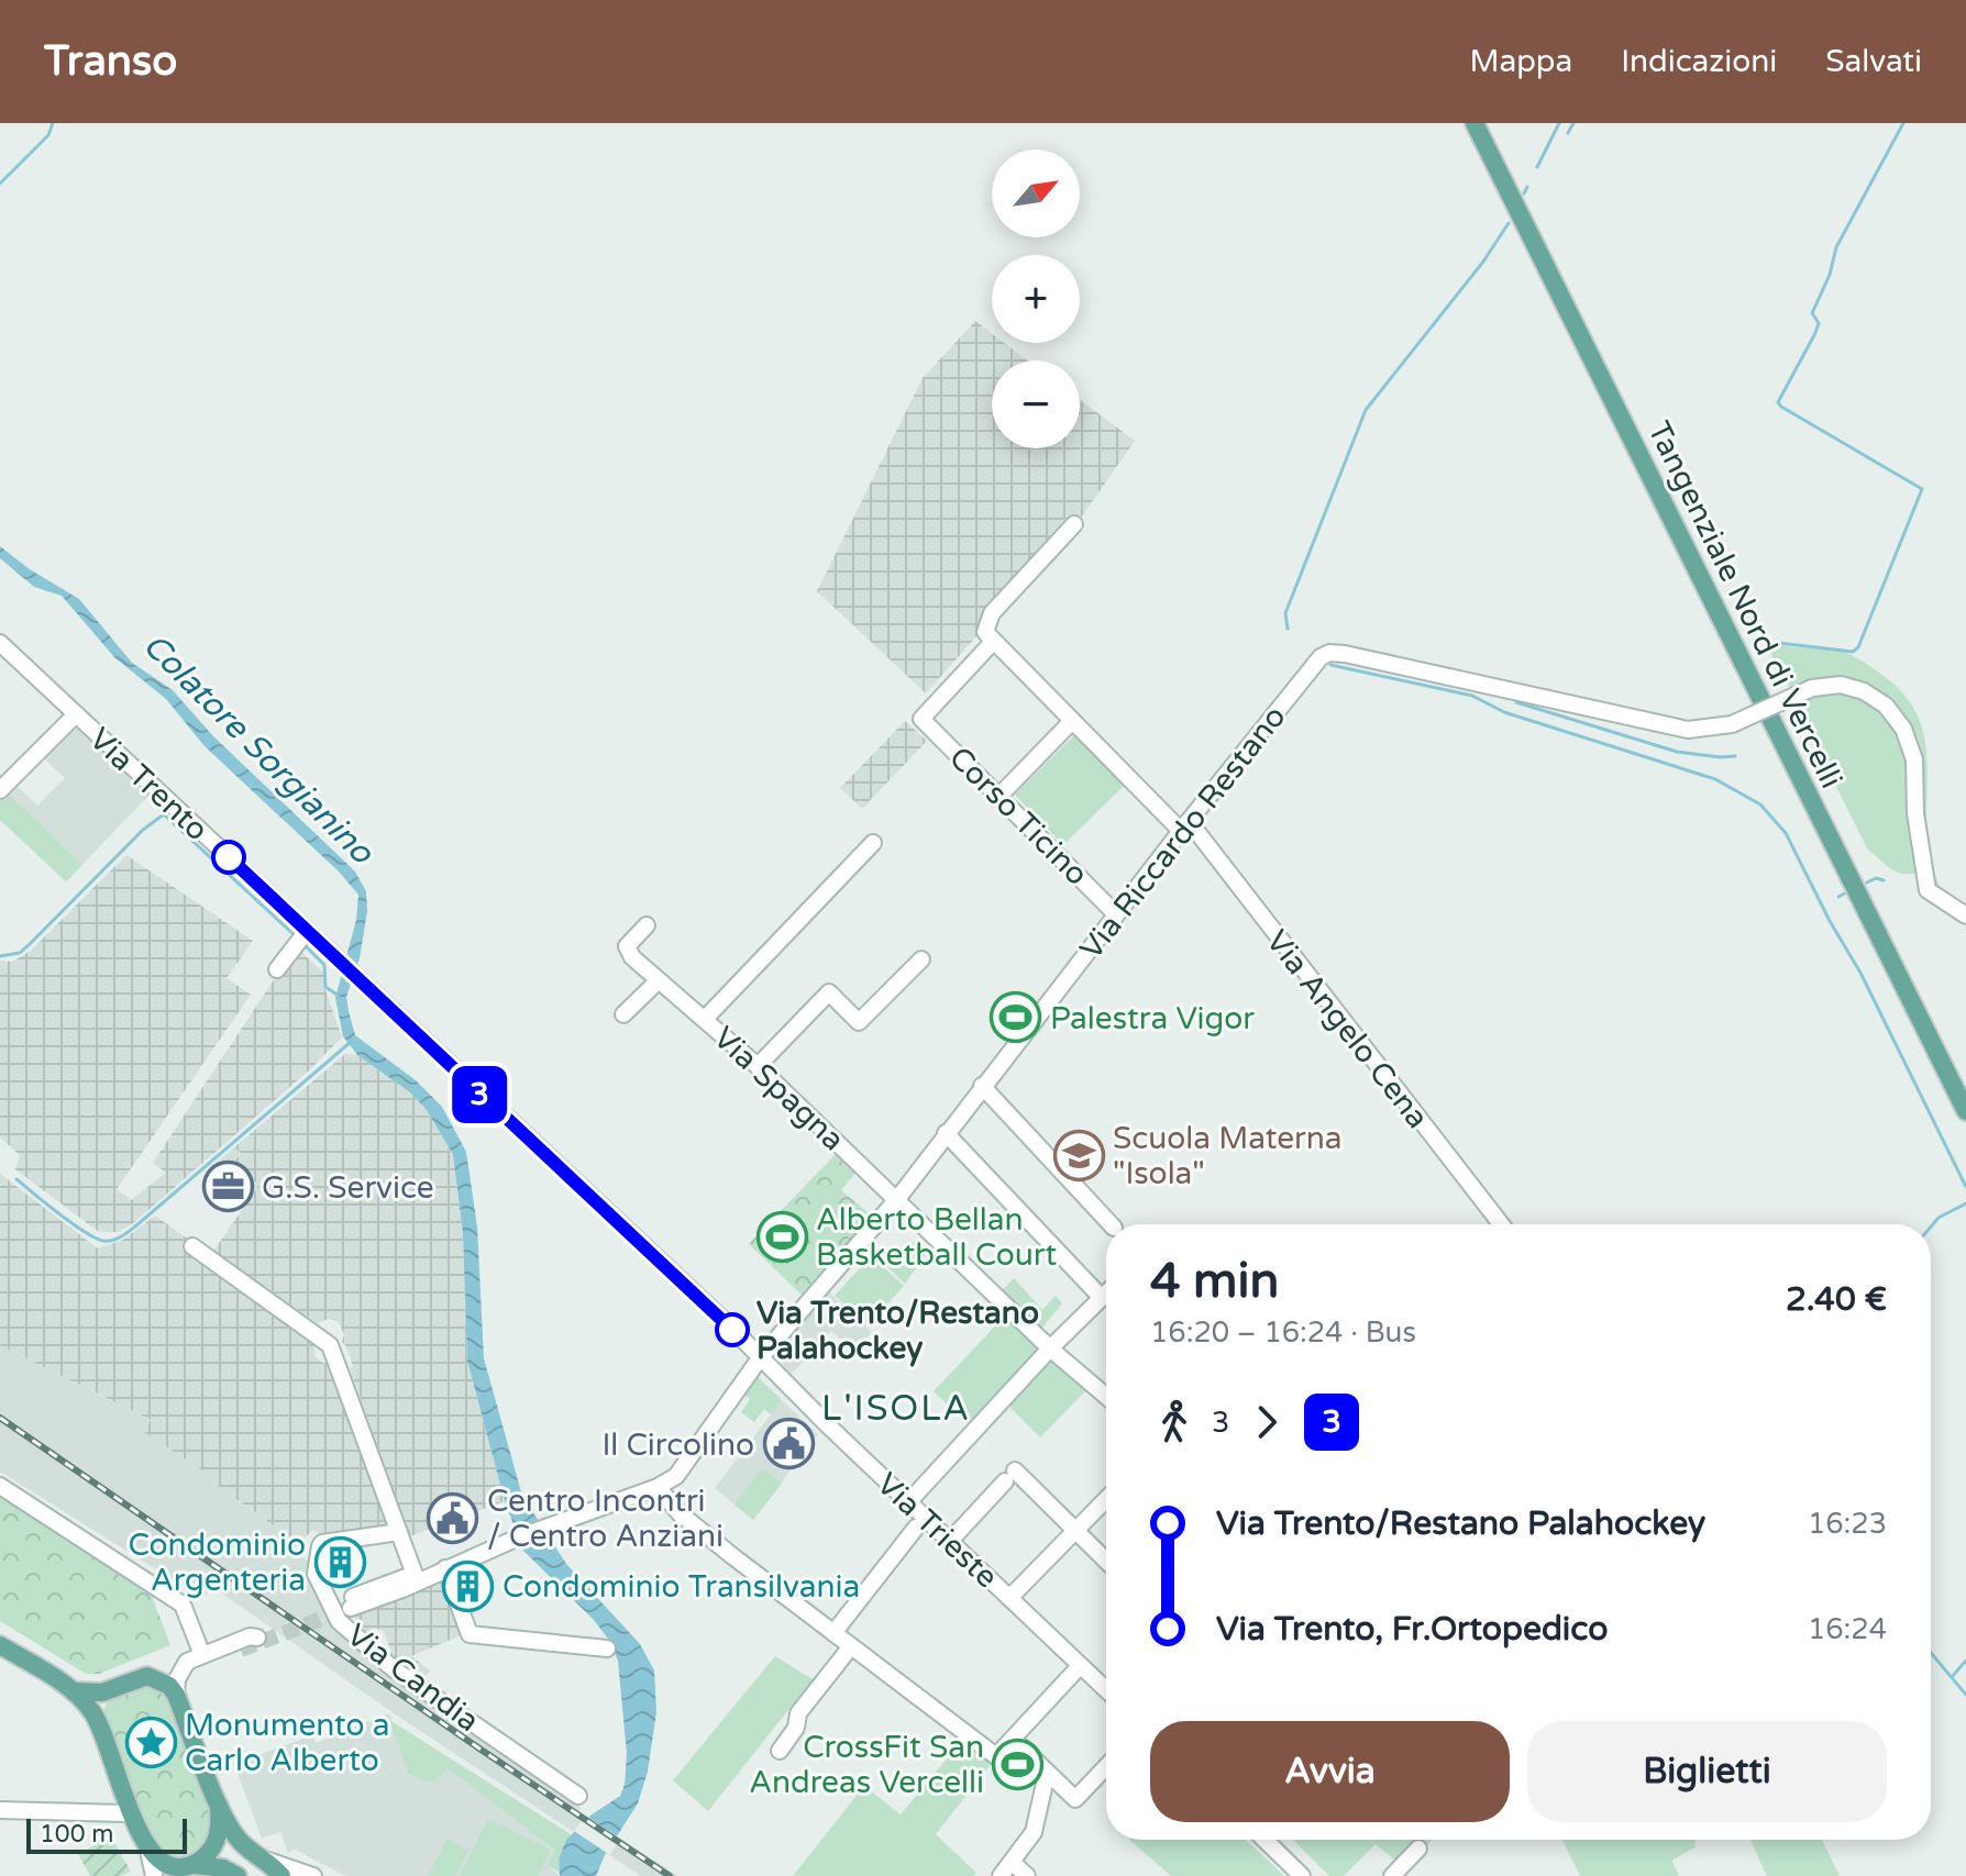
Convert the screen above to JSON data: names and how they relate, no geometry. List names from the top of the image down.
{
  "streets": {
    "main road": ["Tangenziale Nord di Vercelli"],
    "street": [
      "Via Trento",
      "Corso Ticino",
      "Via Riccardo Restano",
      "Via Angelo Cena",
      "Via Spagna",
      "Via Trieste",
      "Via Candia"
    ]
  },
  "crossings": [
    ["Via Trento", "Via Riccardo Restano"],
    ["Via Trento", "Via Trieste"],
    ["Corso Ticino", "Via Riccardo Restano"],
    ["Corso Ticino", "Via Angelo Cena"],
    ["Via Riccardo Restano", "Via Angelo Cena"],
    ["Via Riccardo Restano", "Via Spagna"],
    ["Via Riccardo Restano", "Via Trieste"],
    ["Via Riccardo Restano", "Via Candia"]
  ],
  "districts": ["L'ISOLA"],
  "water": ["Colatore Sorgianino"],
  "places": {
    "sports": ["Palestra Vigor", "Alberto Bellan Basketball Court", "CrossFit San Andreas Vercelli"],
    "school or university": ["Scuola Materna \"Isola\""],
    "office": ["G.S. Service"],
    "other": ["Via Trento/Restano Palahockey"],
    "public building": ["Il Circolino", "Centro Incontri / Centro Anziani"],
    "building": ["Condominio Argenteria", "Condominio Transilvania"],
    "place": ["Monumento a Carlo Alberto"]
  },
  "lines": ["bus line 3"],
  "scale_bar": "100 m",
  "north": "top right",
  "page": {
    "header": "Transo",
    "nav": ["Mappa", "Indicazioni", "Salvati"],
    "on_map": "3",
    "map_buttons": ["+", "−"],
    "heading": ["4 min", "16:20 – 16:24 · Bus", "2.40 €"],
    "legs": ["3", "3"],
    "list": [
      {
        "name": "Via Trento/Restano Palahockey",
        "value": "16:23"
      },
      {
        "name": "Via Trento, Fr.Ortopedico",
        "value": "16:24"
      }
    ],
    "buttons": ["Avvia", "Biglietti"],
    "scale": "100 m"
  }
}
